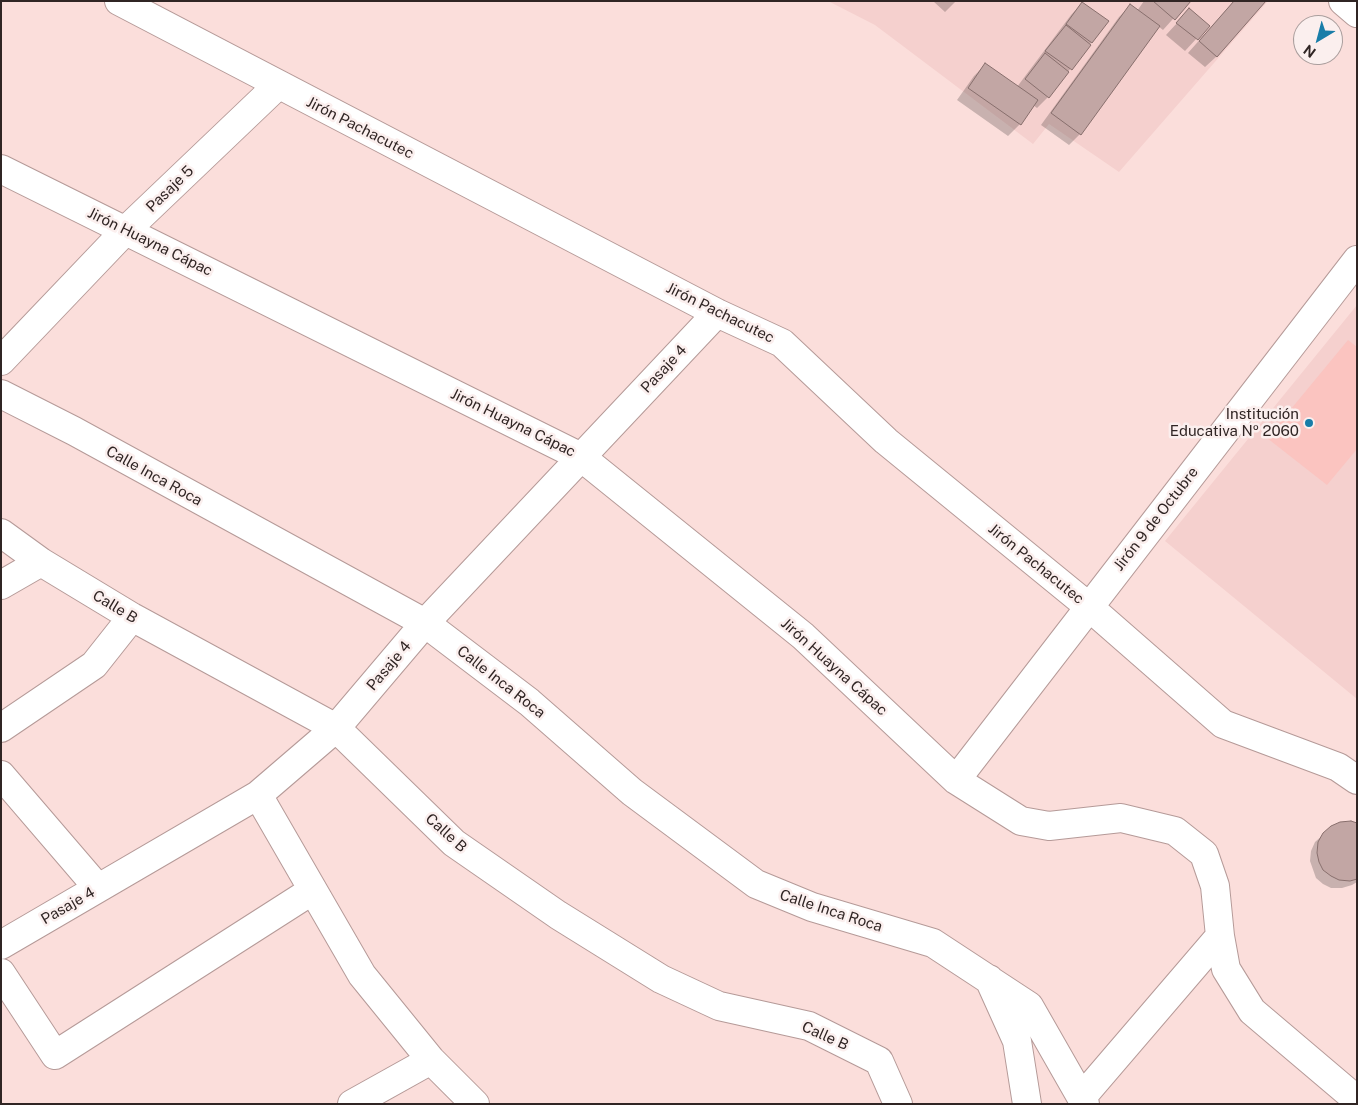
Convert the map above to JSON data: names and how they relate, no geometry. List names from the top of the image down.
{
  "streets": {
    "street": [
      "Jirón Pachacutec",
      "Pasaje 5",
      "Jirón Huayna Cápac",
      "Pasaje 4",
      "Calle Inca Roca",
      "Jirón 9 de Octubre",
      "Calle B"
    ]
  },
  "crossings": [
    ["Jirón Pachacutec", "Pasaje 5"],
    ["Jirón Pachacutec", "Pasaje 4"],
    ["Jirón Pachacutec", "Jirón 9 de Octubre"],
    ["Pasaje 5", "Jirón Huayna Cápac"],
    ["Jirón Huayna Cápac", "Pasaje 4"],
    ["Jirón Huayna Cápac", "Jirón 9 de Octubre"],
    ["Pasaje 4", "Calle Inca Roca"],
    ["Pasaje 4", "Calle B"]
  ],
  "places": ["Institución Educativa Nº 2060"],
  "north": "bottom left"
}
